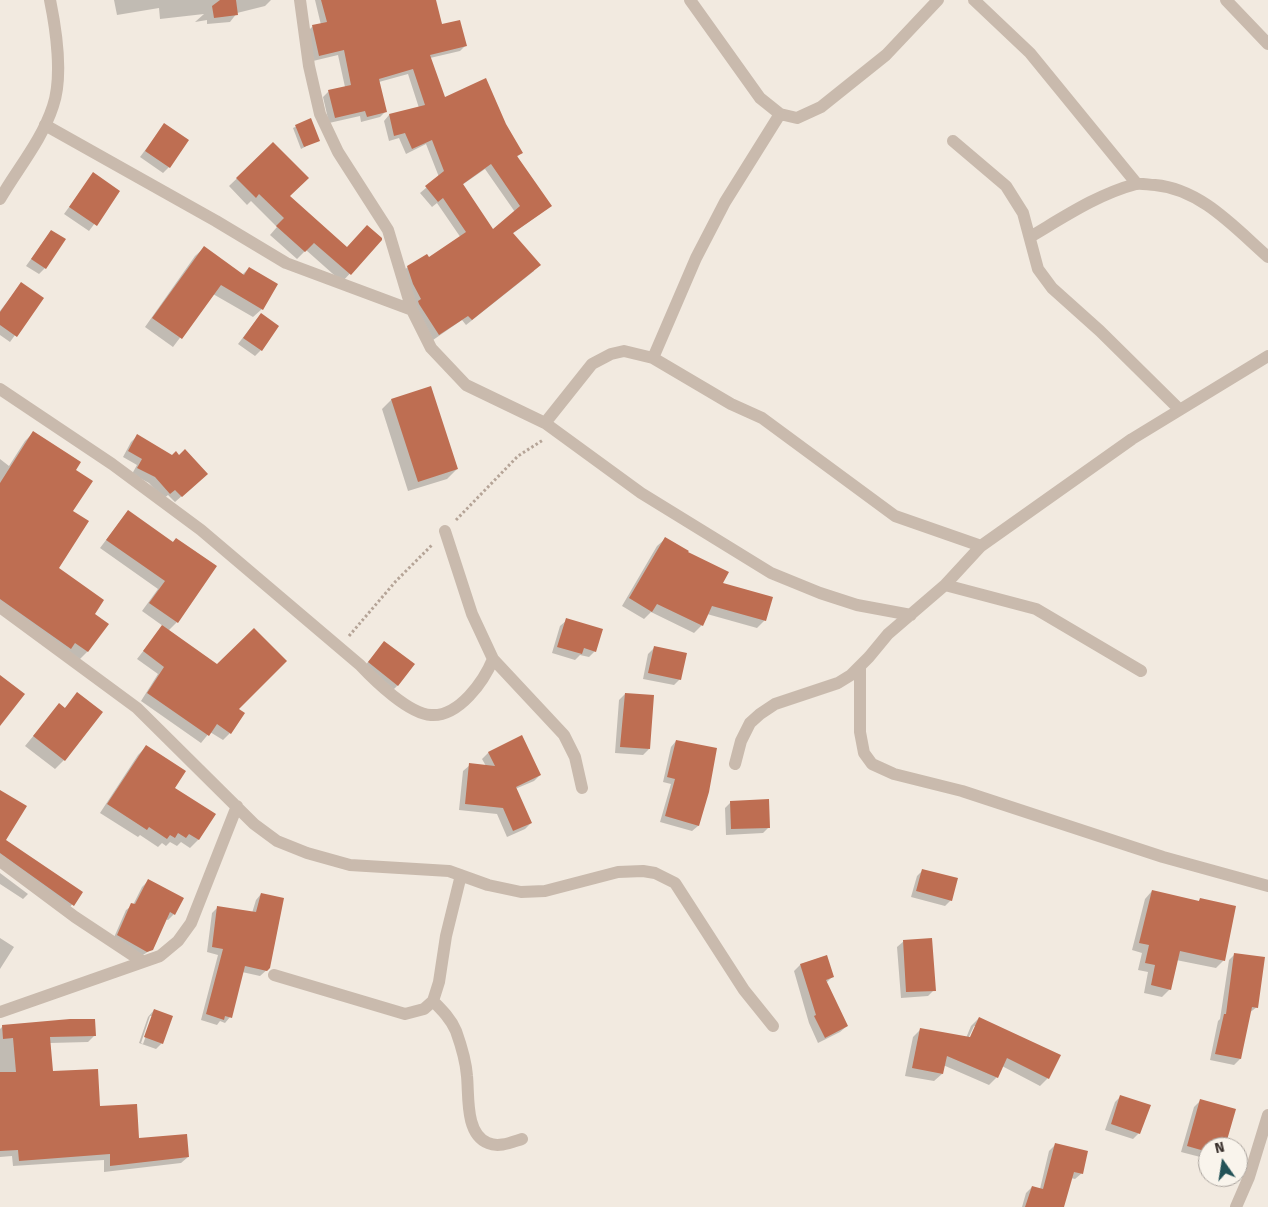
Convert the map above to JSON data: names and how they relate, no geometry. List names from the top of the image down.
{
  "north": "top"
}
